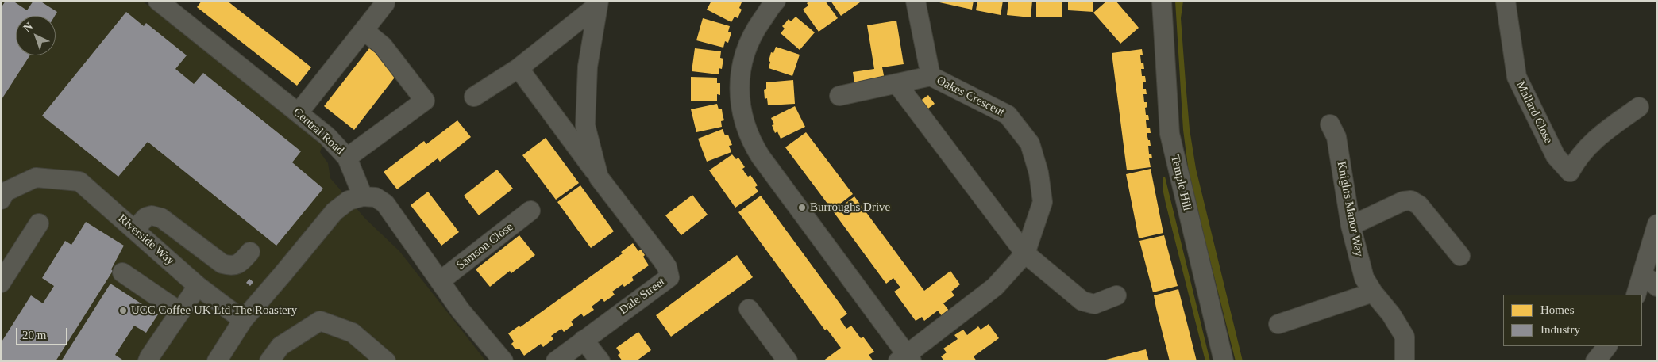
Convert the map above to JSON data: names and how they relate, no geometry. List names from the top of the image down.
{
  "streets": {
    "street": [
      "Oakes Crescent",
      "Mallard Close",
      "Central Road",
      "Temple Hill",
      "Knights Manor Way",
      "Riverside Way",
      "Samson Close",
      "Dale Street"
    ]
  },
  "places": ["Burroughs Drive", "UCC Coffee UK Ltd The Roastery"],
  "legend": ["Homes", "Industry"],
  "scale_bar": "20 m",
  "north": "top left"
}
